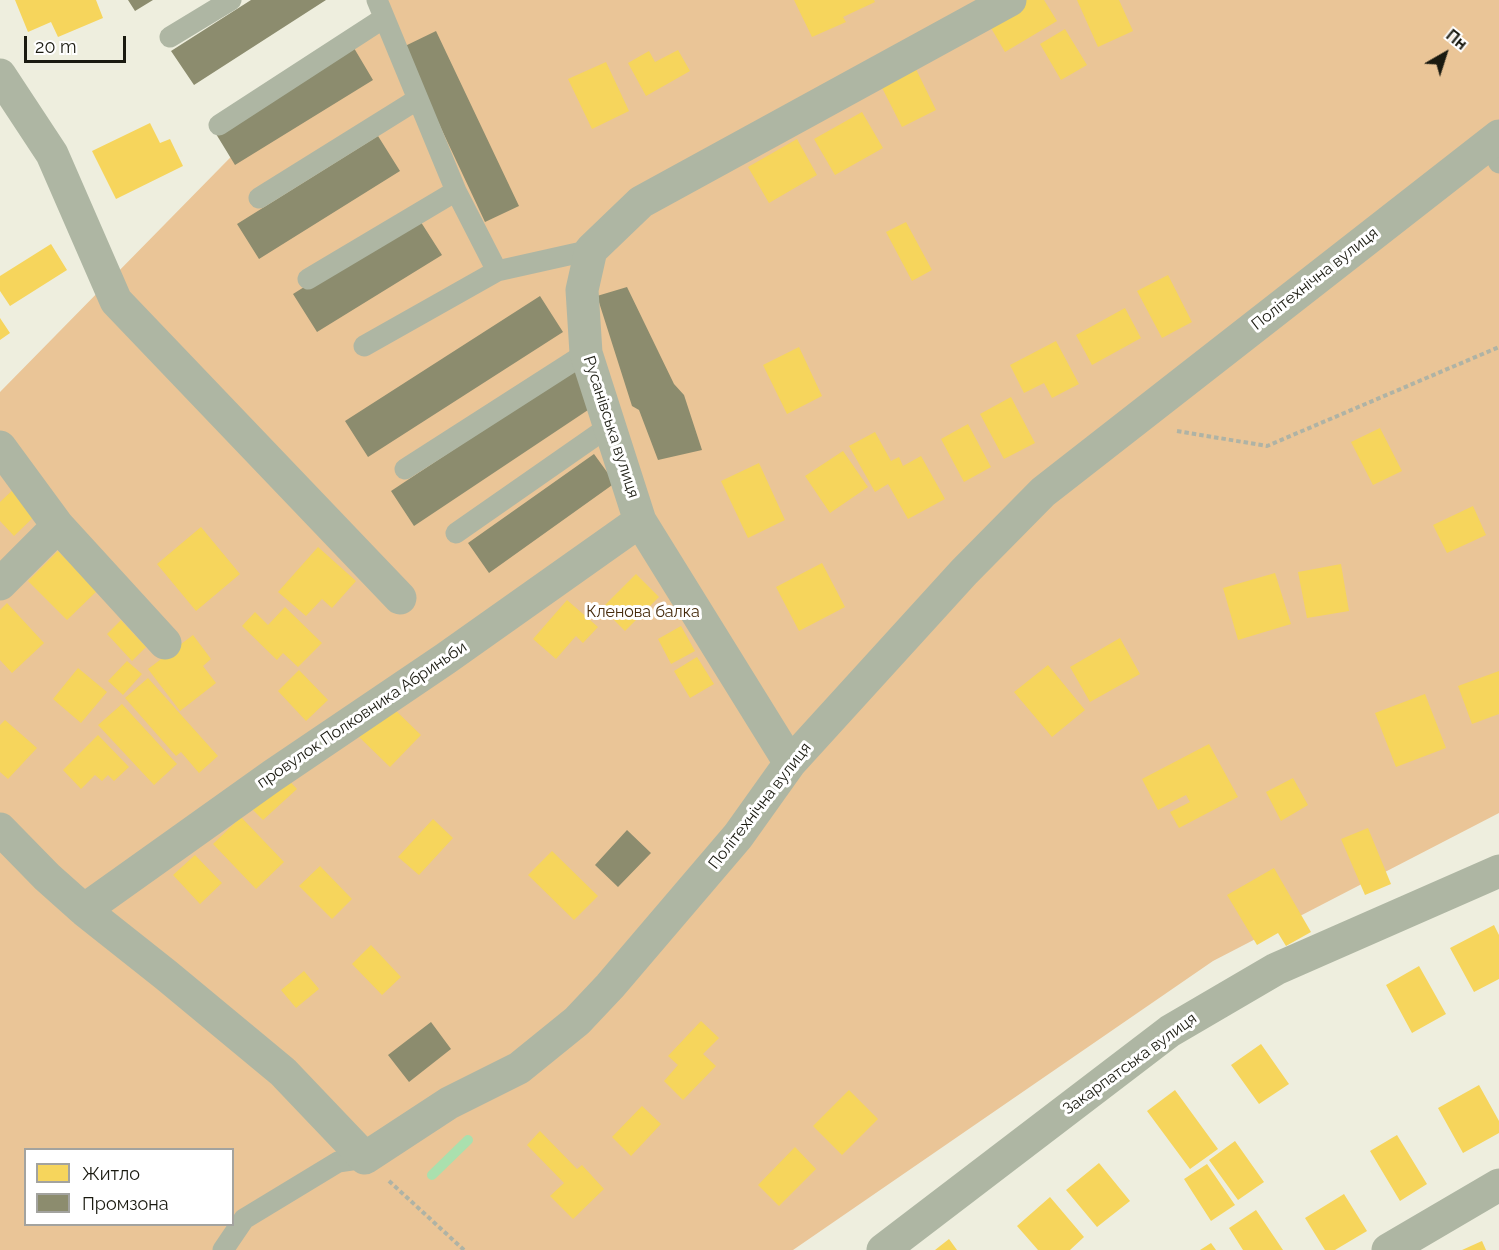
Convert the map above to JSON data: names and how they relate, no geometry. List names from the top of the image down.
{
  "streets": {
    "street": [
      "Політехнічна вулиця",
      "Русанівська вулиця",
      "провулок Полковника Абриньби",
      "Закарпатська вулиця"
    ]
  },
  "crossings": [
    ["Політехнічна вулиця", "Русанівська вулиця"],
    ["Русанівська вулиця", "провулок Полковника Абриньби"]
  ],
  "parks": ["Кленова балка"],
  "legend": ["Житло", "Промзона"],
  "scale_bar": "20 m",
  "north": "top right"
}
